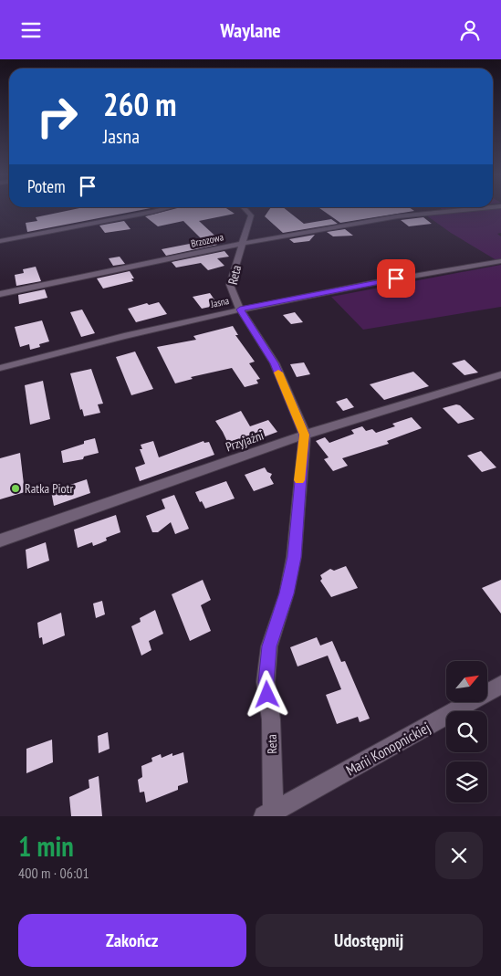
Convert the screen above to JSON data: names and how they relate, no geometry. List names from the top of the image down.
{
  "streets": {
    "street": [
      "Brzozowa",
      "Reta",
      "Jasna",
      "Przyjaźni",
      "Marii Konopnickiej"
    ]
  },
  "crossings": [
    ["Brzozowa", "Reta"],
    ["Reta", "Jasna"],
    ["Reta", "Przyjaźni"],
    ["Reta", "Marii Konopnickiej"]
  ],
  "places": ["Ratka Piotr"],
  "north": "top right",
  "page": {
    "header": "Waylane",
    "turn": ["260 m", "Jasna"],
    "then": "Potem",
    "heading": ["1 min", "400 m · 06:01"],
    "buttons": ["Zakończ", "Udostępnij"]
  }
}
